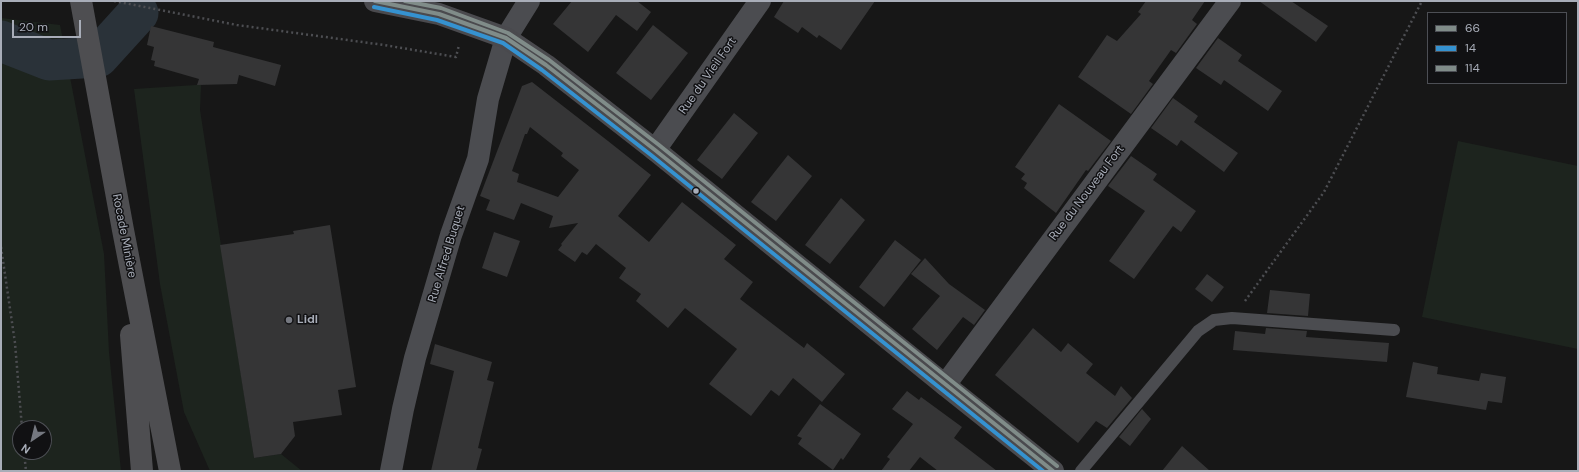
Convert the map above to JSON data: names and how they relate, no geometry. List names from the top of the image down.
{
  "streets": {
    "highway": ["Rocade Minière"],
    "street": ["Rue du Vieil Fort", "Rue du Nouveau Fort", "Rue Alfred Buquet"]
  },
  "places": ["Lidl"],
  "lines": ["transit line 66", "transit line 114", "transit line 14"],
  "legend": ["66", "14", "114"],
  "scale_bar": "20 m",
  "north": "bottom left"
}
